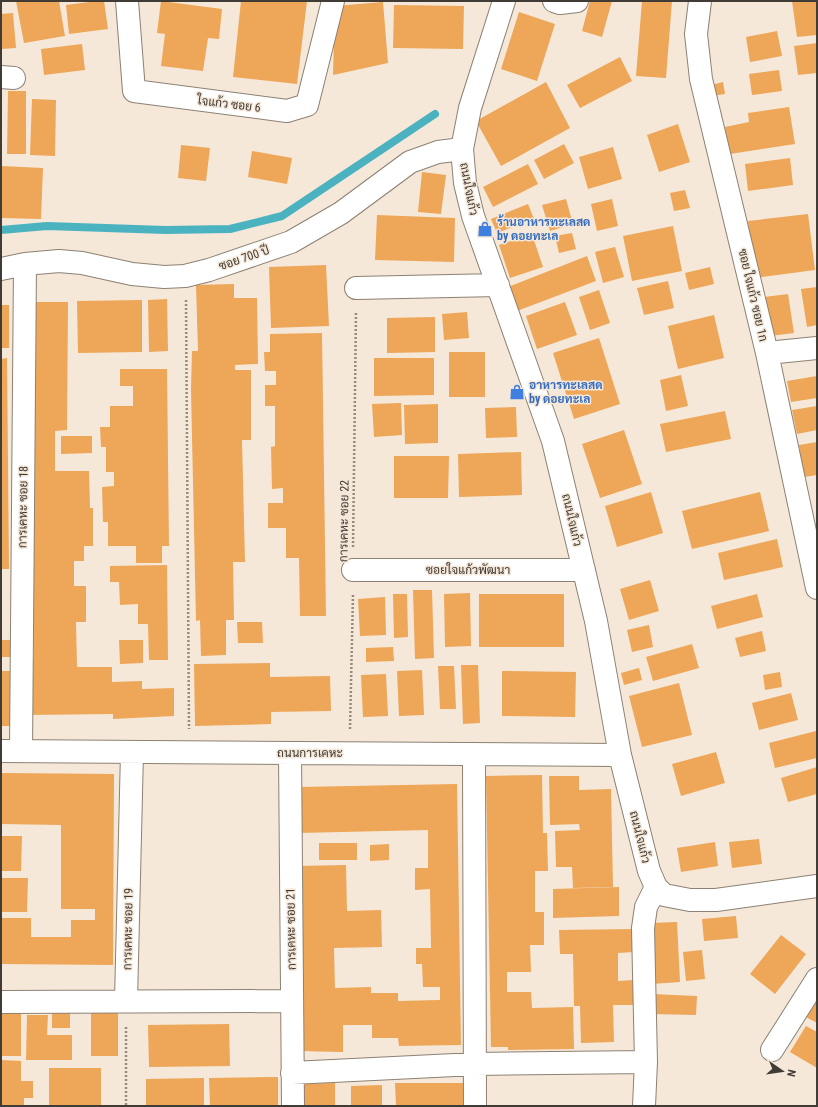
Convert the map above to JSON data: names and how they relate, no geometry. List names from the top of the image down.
{
  "streets": {
    "street": [
      "ใจแก้ว ซอย 6",
      "ถนนใจแก้ว",
      "ซอย 700 ปี",
      "ซอย ใจแก้ว ซอย 1ก",
      "การเคหะ ซอย 18",
      "ซอยใจแก้วพัฒนา",
      "ถนนการเคหะ",
      "การเคหะ ซอย 19",
      "การเคหะ ซอย 21"
    ],
    "path": ["การเคหะ ซอย 22"]
  },
  "crossings": [
    ["ถนนใจแก้ว", "ซอย 700 ปี"],
    ["ถนนใจแก้ว", "ซอยใจแก้วพัฒนา"],
    ["ถนนใจแก้ว", "ถนนการเคหะ"],
    ["ซอย 700 ปี", "การเคหะ ซอย 18"],
    ["การเคหะ ซอย 18", "ถนนการเคหะ"],
    ["การเคหะ ซอย 22", "ซอยใจแก้วพัฒนา"],
    ["การเคหะ ซอย 22", "ถนนการเคหะ"],
    ["ถนนการเคหะ", "การเคหะ ซอย 19"],
    ["ถนนการเคหะ", "การเคหะ ซอย 21"]
  ],
  "places": {
    "shop": ["ร้านอาหารทะเลสด by ดอยทะเล", "อาหารทะเลสด by ดอยทะเล"]
  },
  "north": "right"
}
